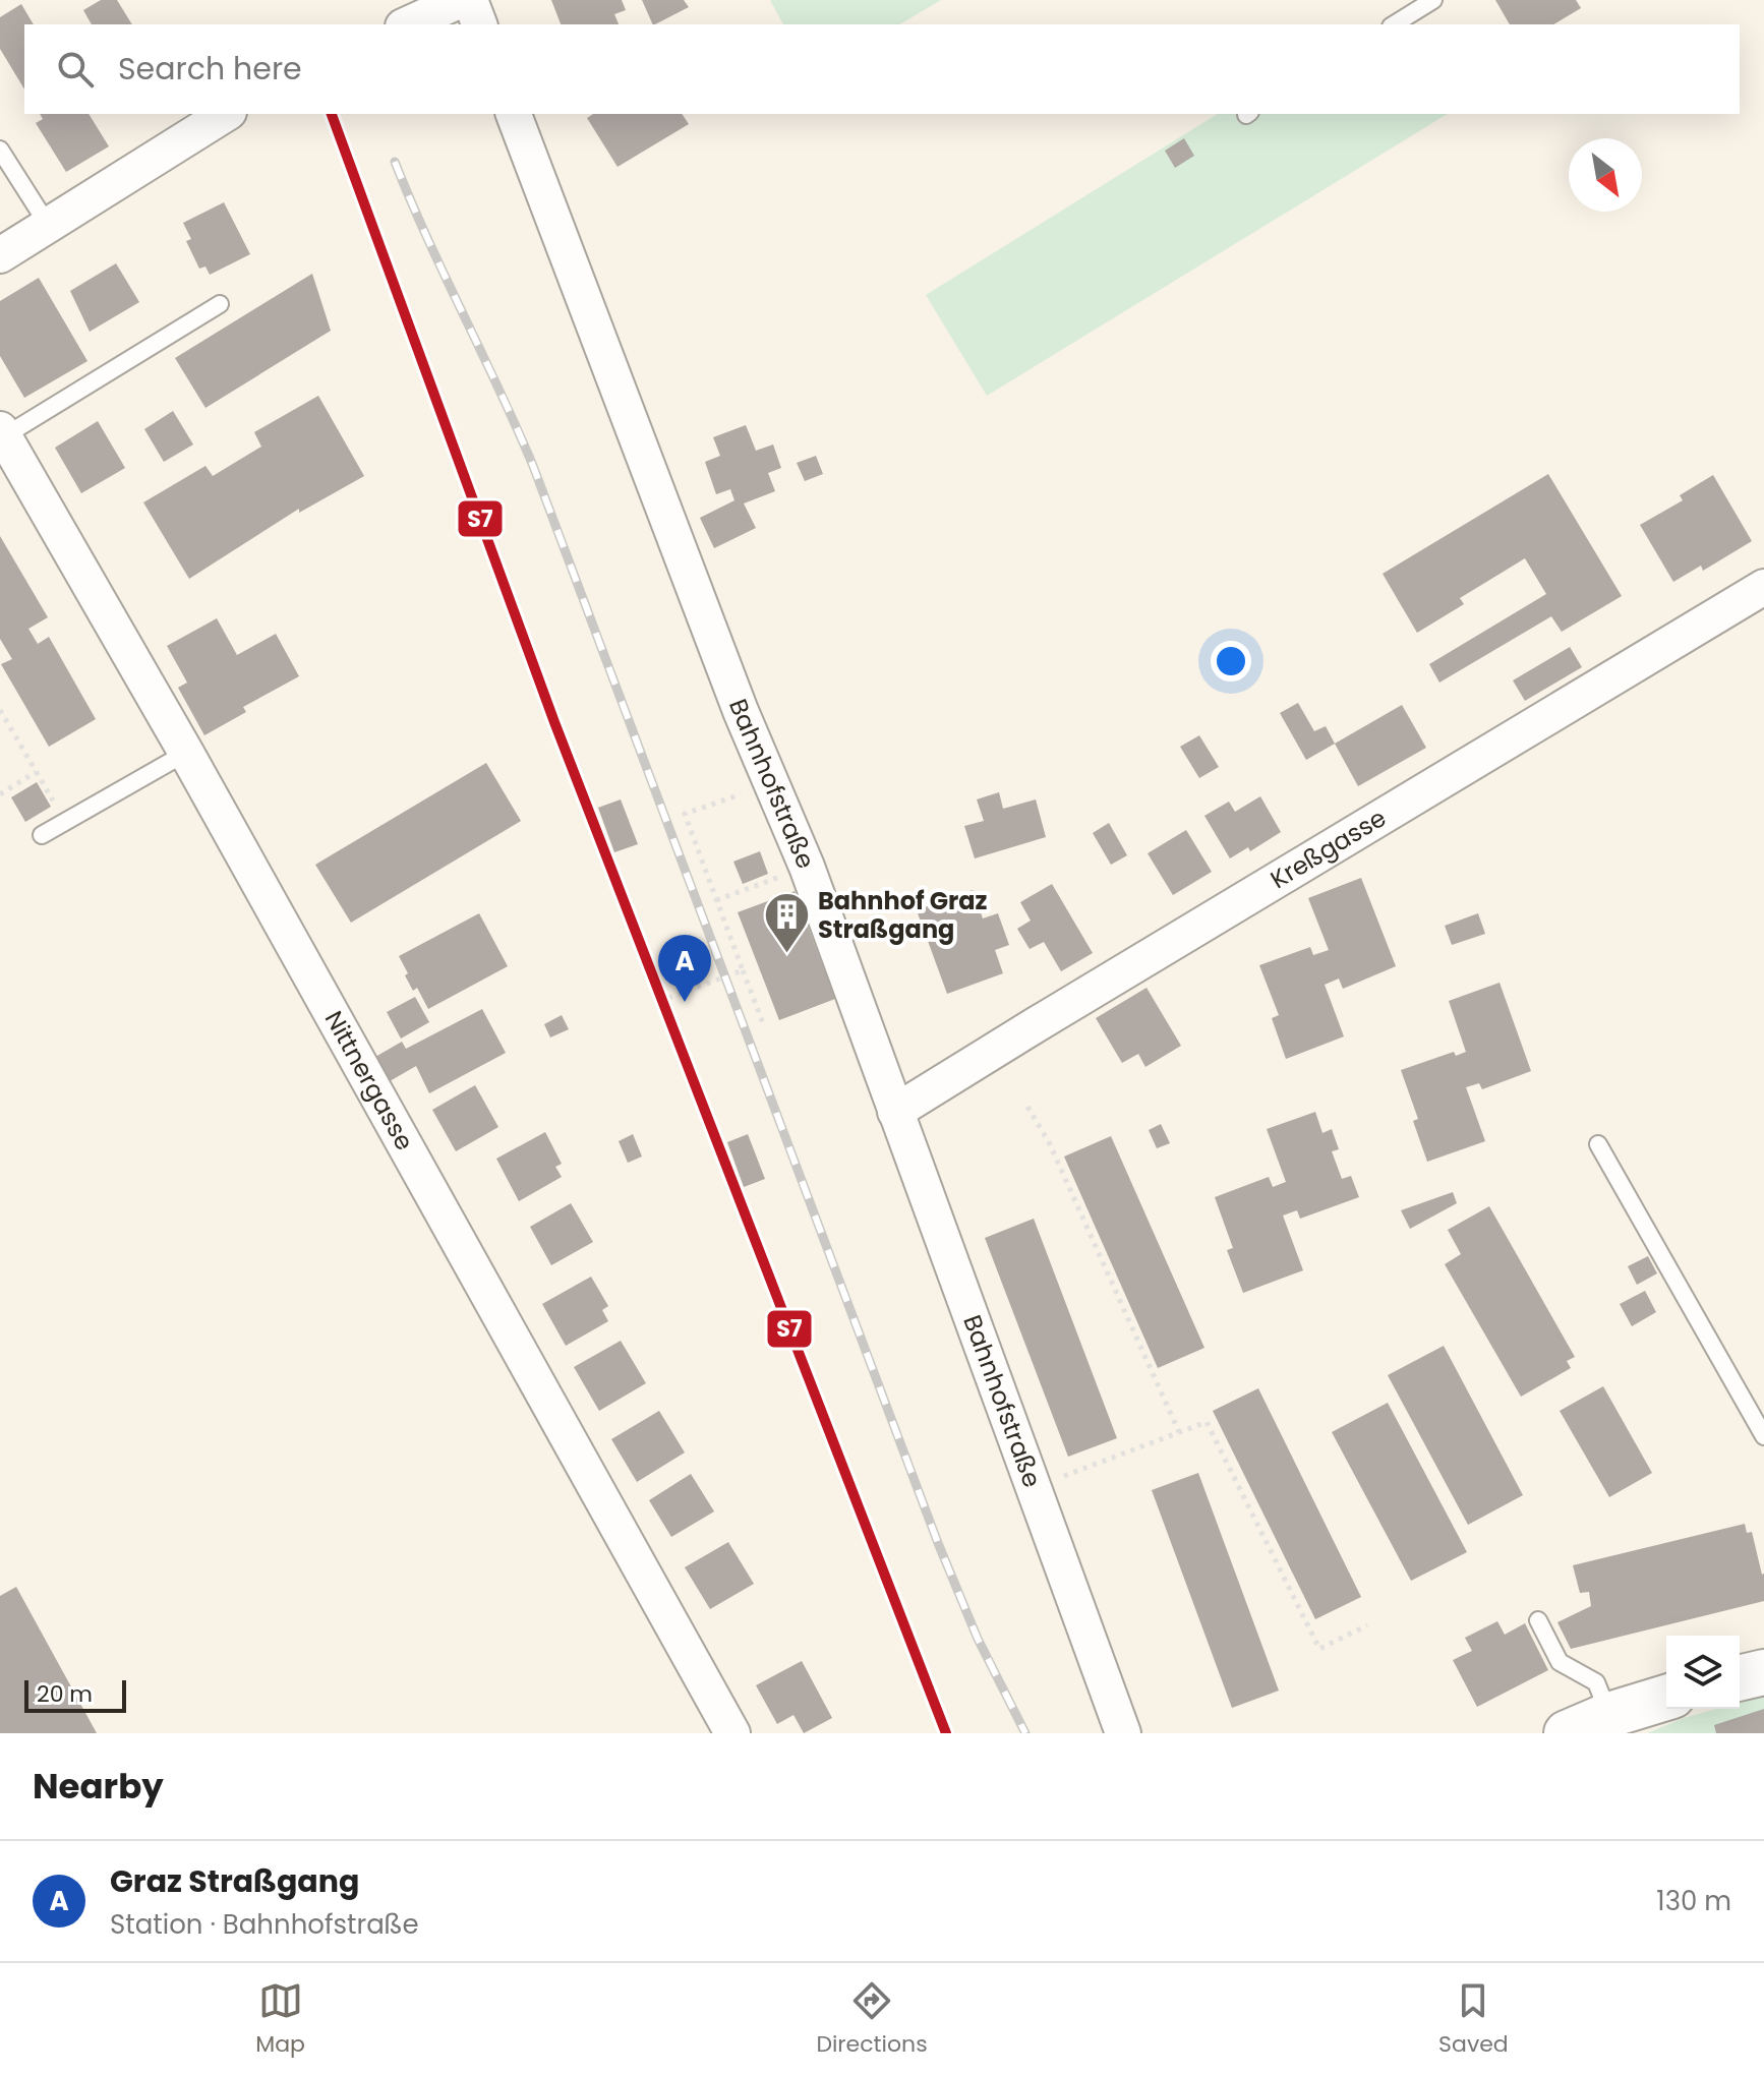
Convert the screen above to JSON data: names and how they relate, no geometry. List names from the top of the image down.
{
  "streets": {
    "street": ["Bahnhofstraße", "Kreßgasse", "Nittnergasse"]
  },
  "crossings": [
    ["Bahnhofstraße", "Kreßgasse"]
  ],
  "places": {
    "building": ["Bahnhof Graz Straßgang"]
  },
  "lines": ["transit line S7"],
  "scale_bar": "20 m",
  "north": "bottom right",
  "page": {
    "search": "Search here",
    "pins": "A",
    "scale": "20 m",
    "heading": "Nearby",
    "list": [
      {
        "mark": "A",
        "name": "Graz Straßgang",
        "note": "Station · Bahnhofstraße",
        "value": "130 m"
      }
    ],
    "nav": ["Map", "Directions", "Saved"]
  }
}
